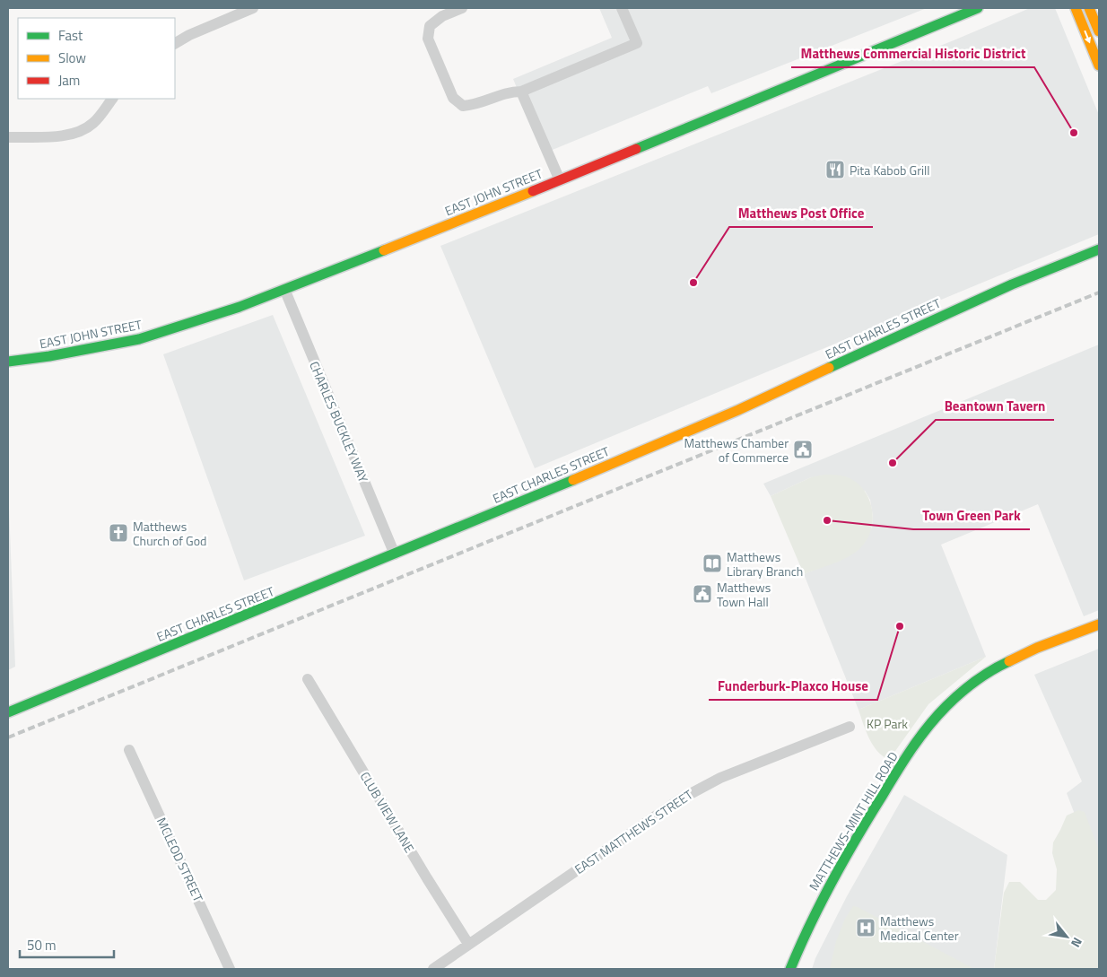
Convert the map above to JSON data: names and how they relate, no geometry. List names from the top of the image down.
{
  "streets": {
    "main road": ["EAST JOHN STREET", "EAST CHARLES STREET", "MATTHEWS-MINT HILL ROAD"],
    "street": [
      "CHARLES BUCKLEY WAY",
      "CLUB VIEW LANE",
      "EAST MATTHEWS STREET",
      "MCLEOD STREET"
    ]
  },
  "crossings": [
    ["EAST JOHN STREET", "CHARLES BUCKLEY WAY"],
    ["EAST CHARLES STREET", "CHARLES BUCKLEY WAY"],
    ["CLUB VIEW LANE", "EAST MATTHEWS STREET"]
  ],
  "parks": ["KP Park"],
  "places": {
    "other": [
      "Matthews Commercial Historic District",
      "Matthews Post Office",
      "Beantown Tavern",
      "Town Green Park",
      "Funderburk-Plaxco House"
    ],
    "restaurant": ["Pita Kabob Grill"],
    "public building": ["Matthews Chamber of Commerce", "Matthews Town Hall"],
    "church": ["Matthews Church of God"],
    "library": ["Matthews Library Branch"],
    "hospital": ["Matthews Medical Center"]
  },
  "legend": ["Fast", "Slow", "Jam"],
  "scale_bar": "50 m",
  "north": "bottom right"
}
